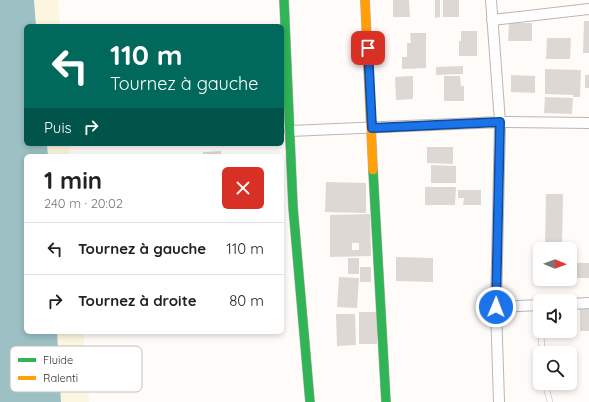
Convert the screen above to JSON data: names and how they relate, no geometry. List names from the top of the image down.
{
  "legend": ["Fluide", "Ralenti"],
  "north": "right",
  "page": {
    "turn": ["110 m", "Tournez à gauche"],
    "then": "Puis",
    "heading": ["1 min", "240 m · 20:02"],
    "list": [
      {
        "name": "Tournez à gauche",
        "value": "110 m"
      },
      {
        "name": "Tournez à droite",
        "value": "80 m"
      }
    ]
  }
}
